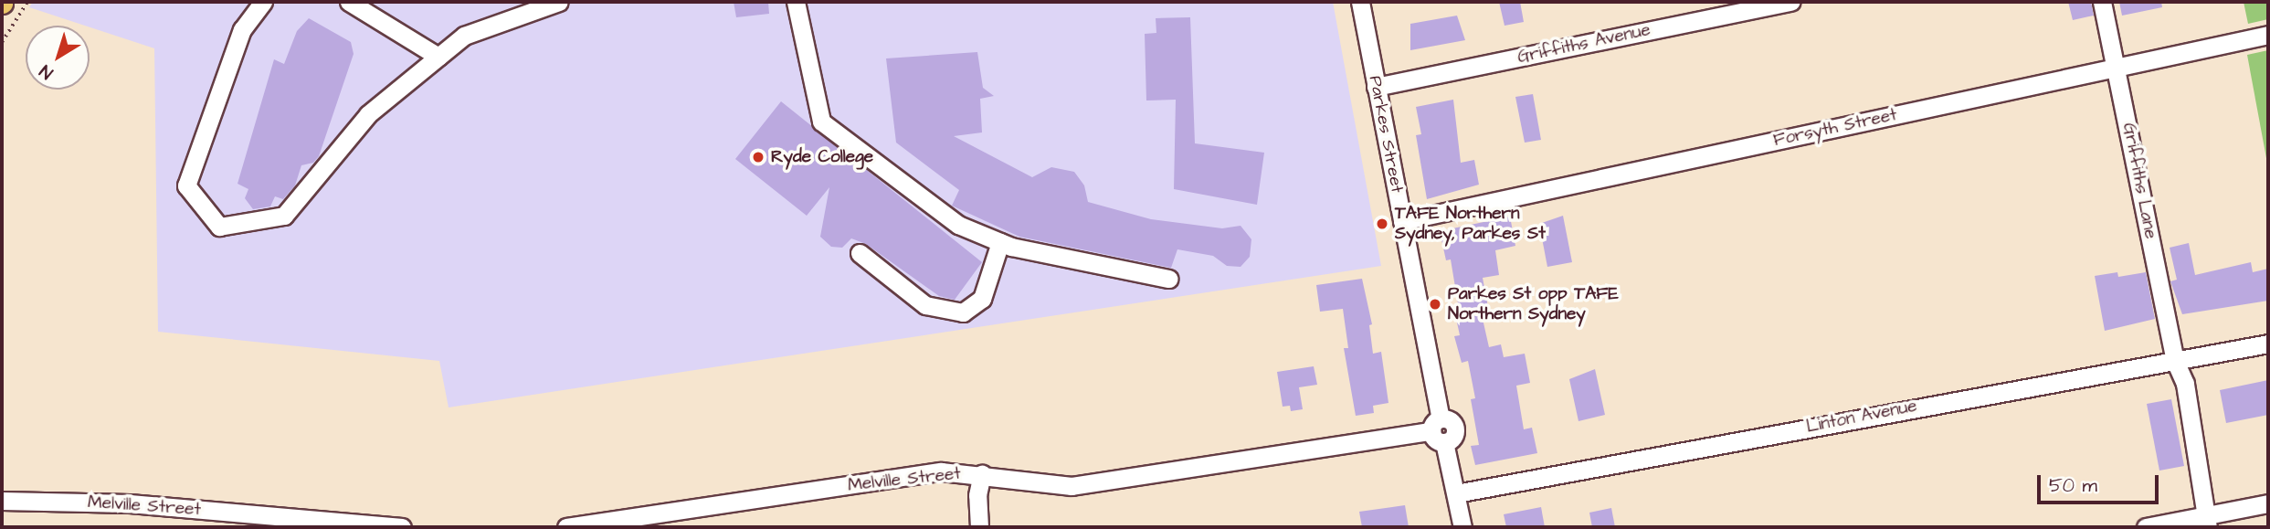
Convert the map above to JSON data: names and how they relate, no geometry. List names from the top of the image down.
{
  "streets": {
    "street": [
      "Griffiths Avenue",
      "Forsyth Street",
      "Parkes Street",
      "Griffiths Lane",
      "Linton Avenue",
      "Melville Street"
    ]
  },
  "crossings": [
    ["Griffiths Avenue", "Parkes Street"],
    ["Forsyth Street", "Parkes Street"],
    ["Forsyth Street", "Griffiths Lane"],
    ["Parkes Street", "Linton Avenue"],
    ["Parkes Street", "Melville Street"],
    ["Griffiths Lane", "Linton Avenue"]
  ],
  "places": ["Ryde College", "TAFE Northern Sydney, Parkes St", "Parkes St opp TAFE Northern Sydney"],
  "scale_bar": "50 m",
  "north": "bottom left"
}
